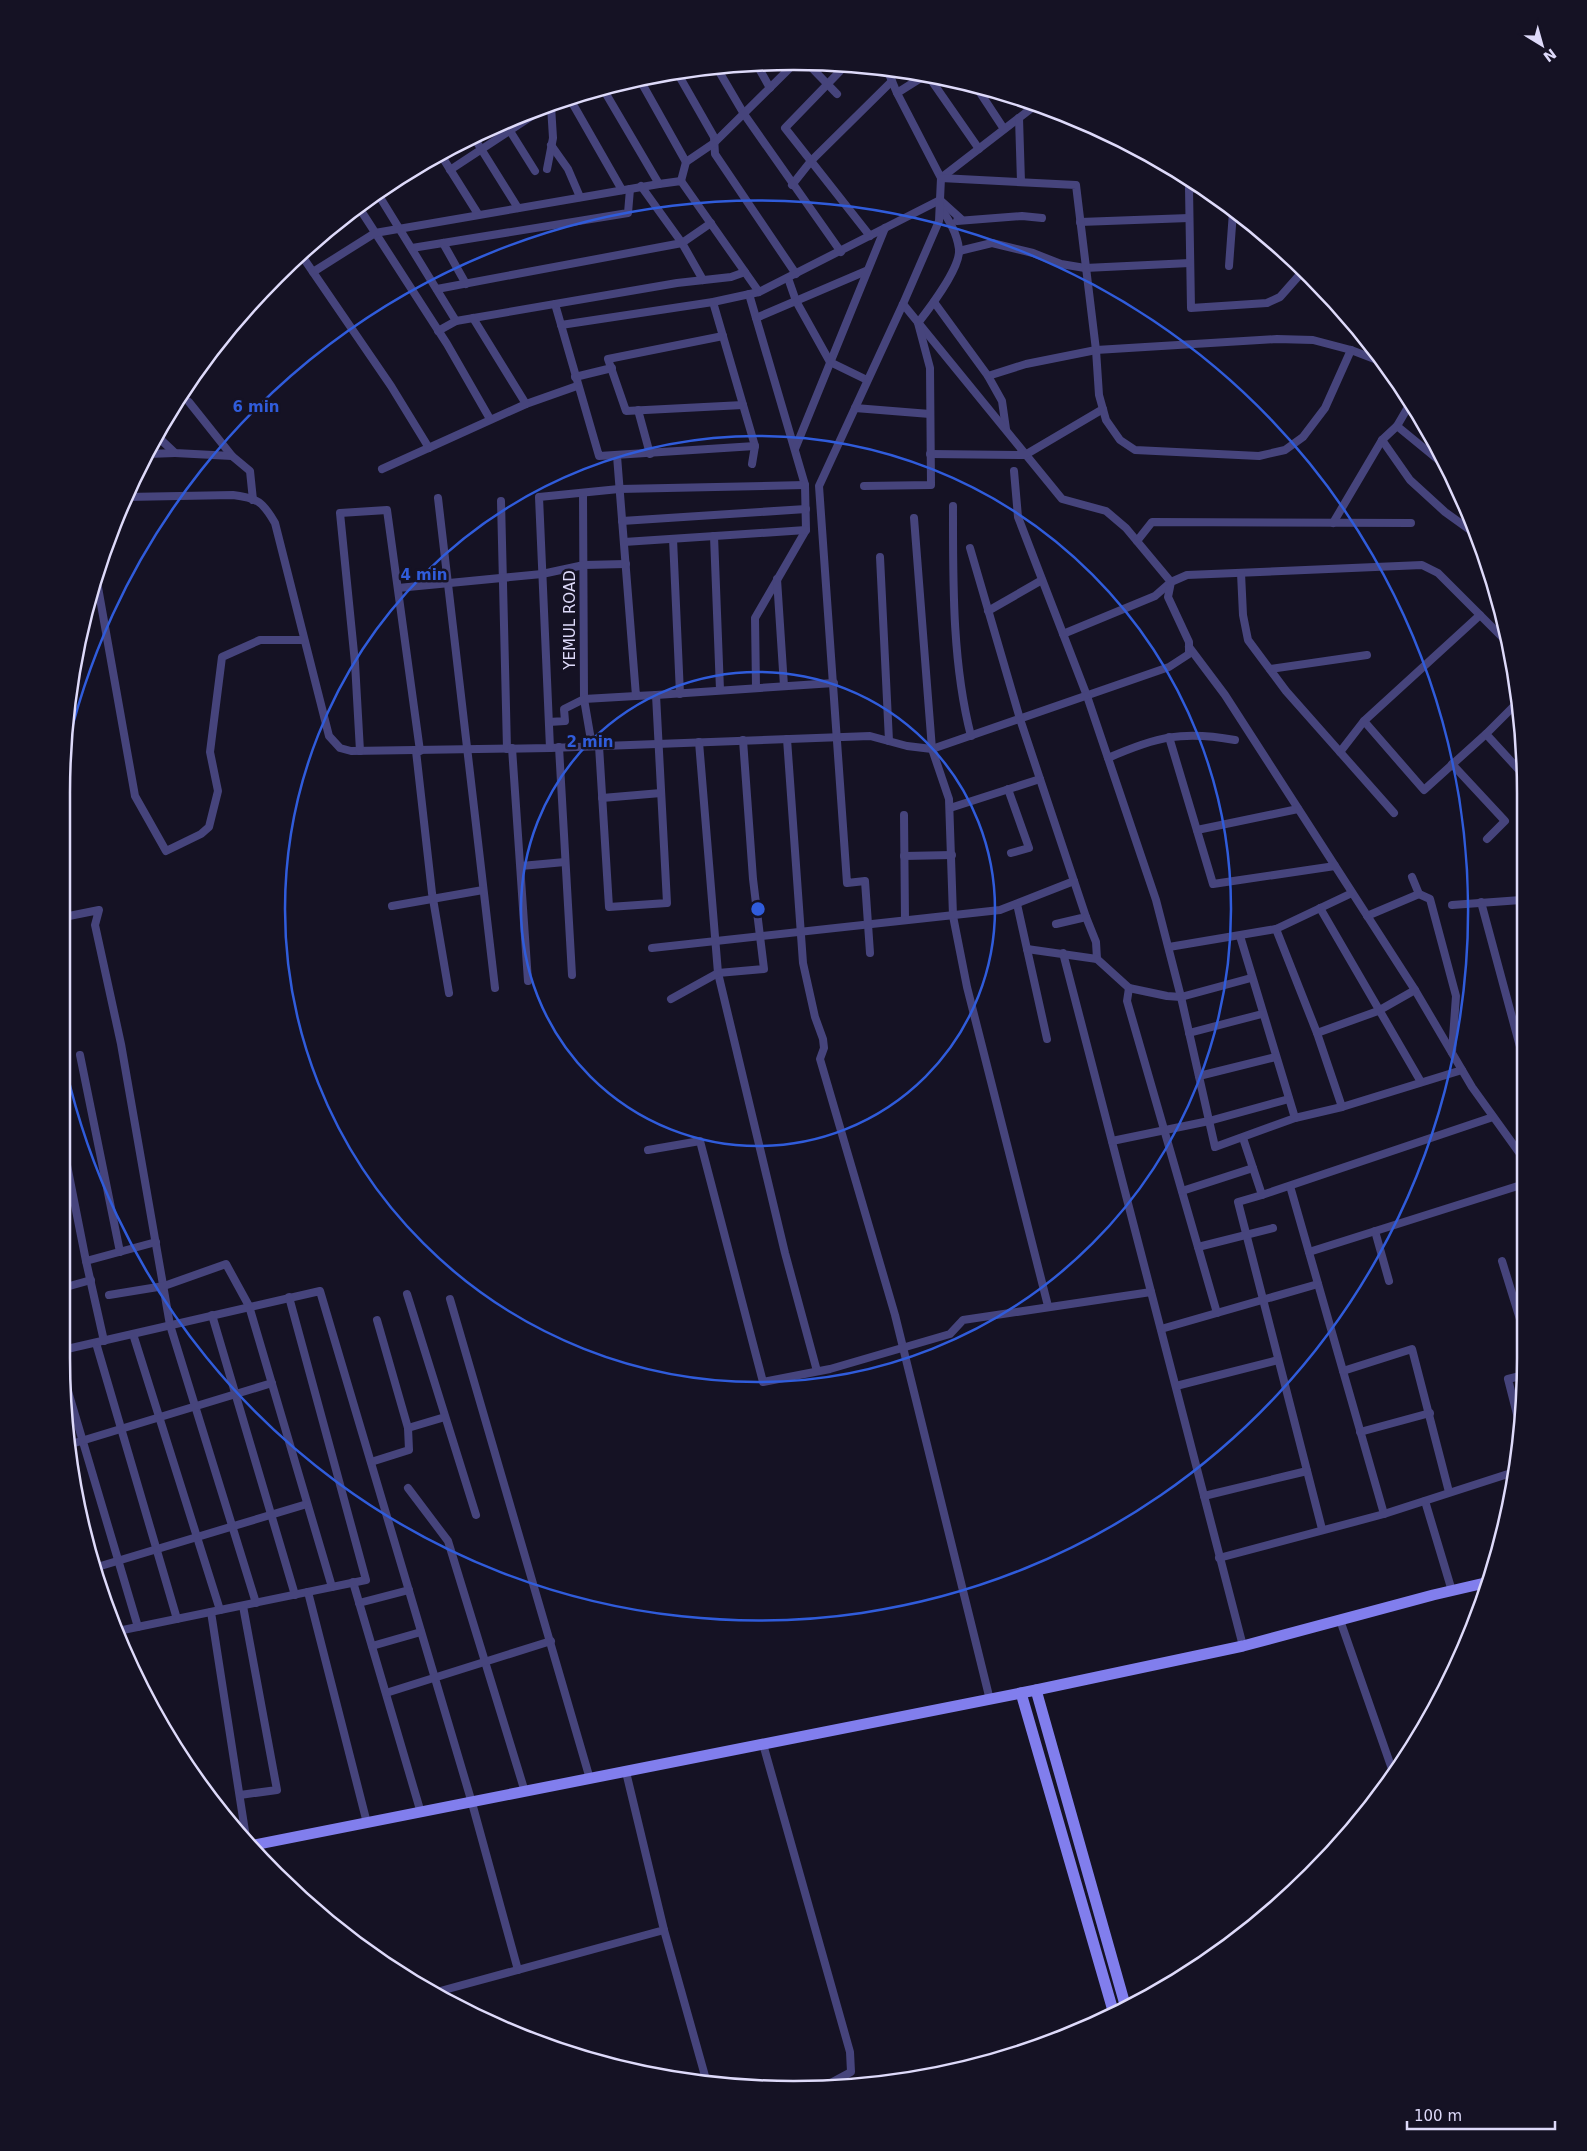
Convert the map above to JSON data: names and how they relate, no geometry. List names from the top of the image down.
{
  "streets": {
    "street": ["YEMUL ROAD"]
  },
  "scale_bar": "100 m",
  "north": "bottom right",
  "rings": ["6 min", "4 min", "2 min"]
}
